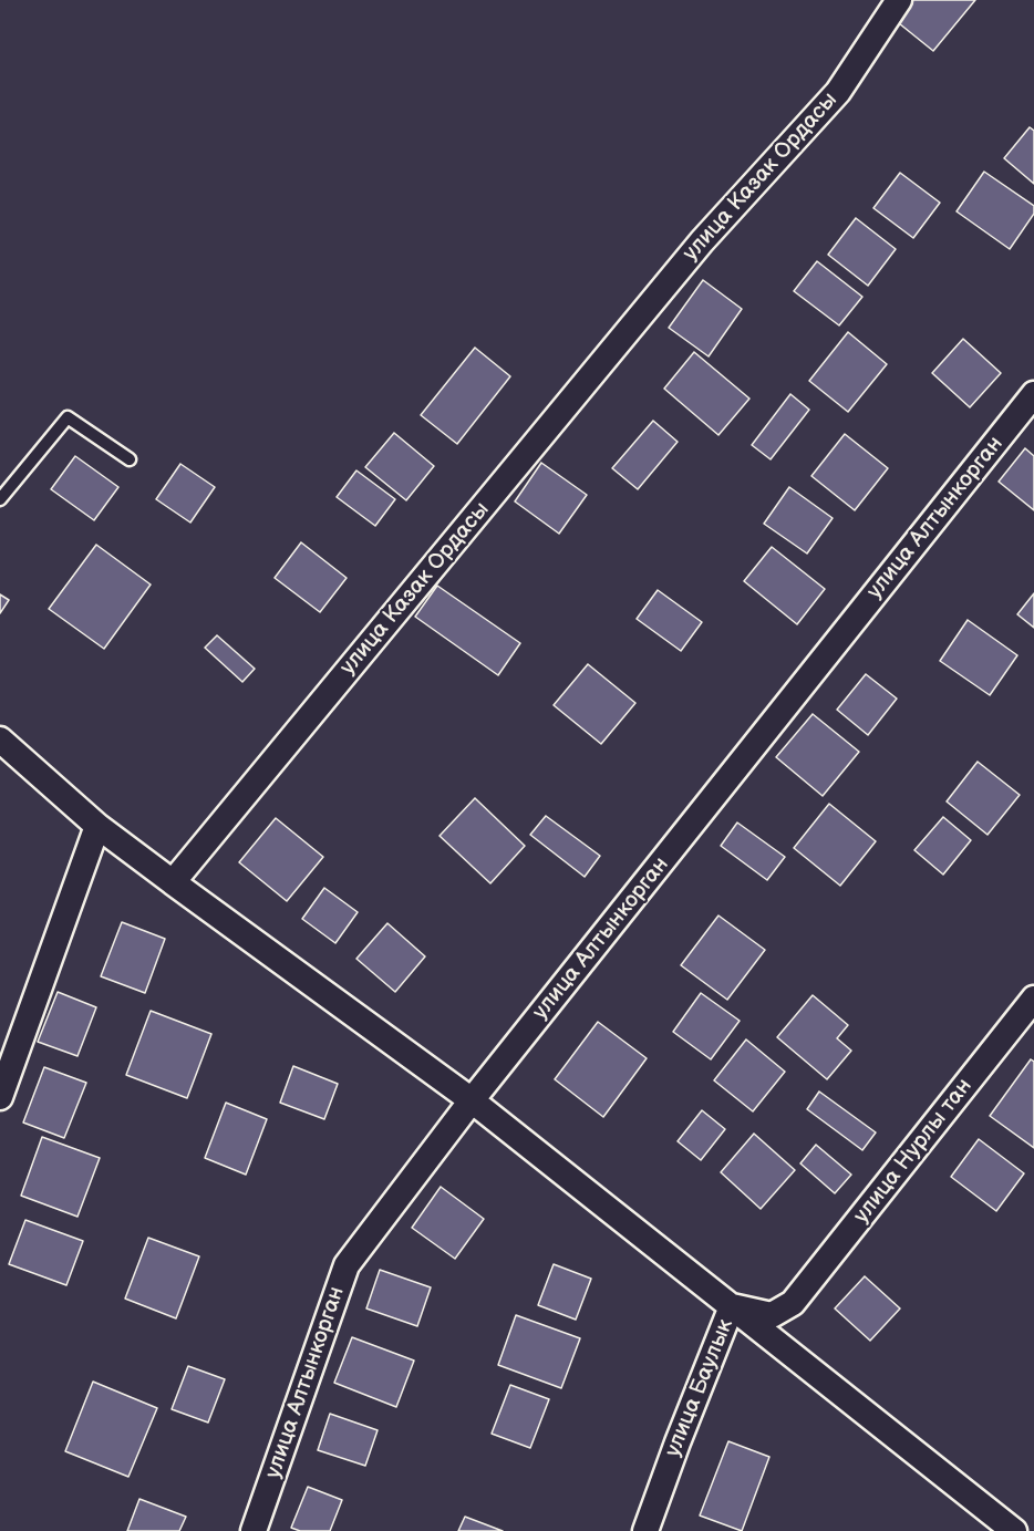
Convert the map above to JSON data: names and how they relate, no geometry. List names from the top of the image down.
{
  "streets": {
    "street": [
      "улица Казак Ордасы",
      "улица Алтынкорган",
      "улица Нурлы тан",
      "улица Баулык"
    ]
  },
  "crossings": [
    ["улица Нурлы тан", "улица Баулык"]
  ]
}
